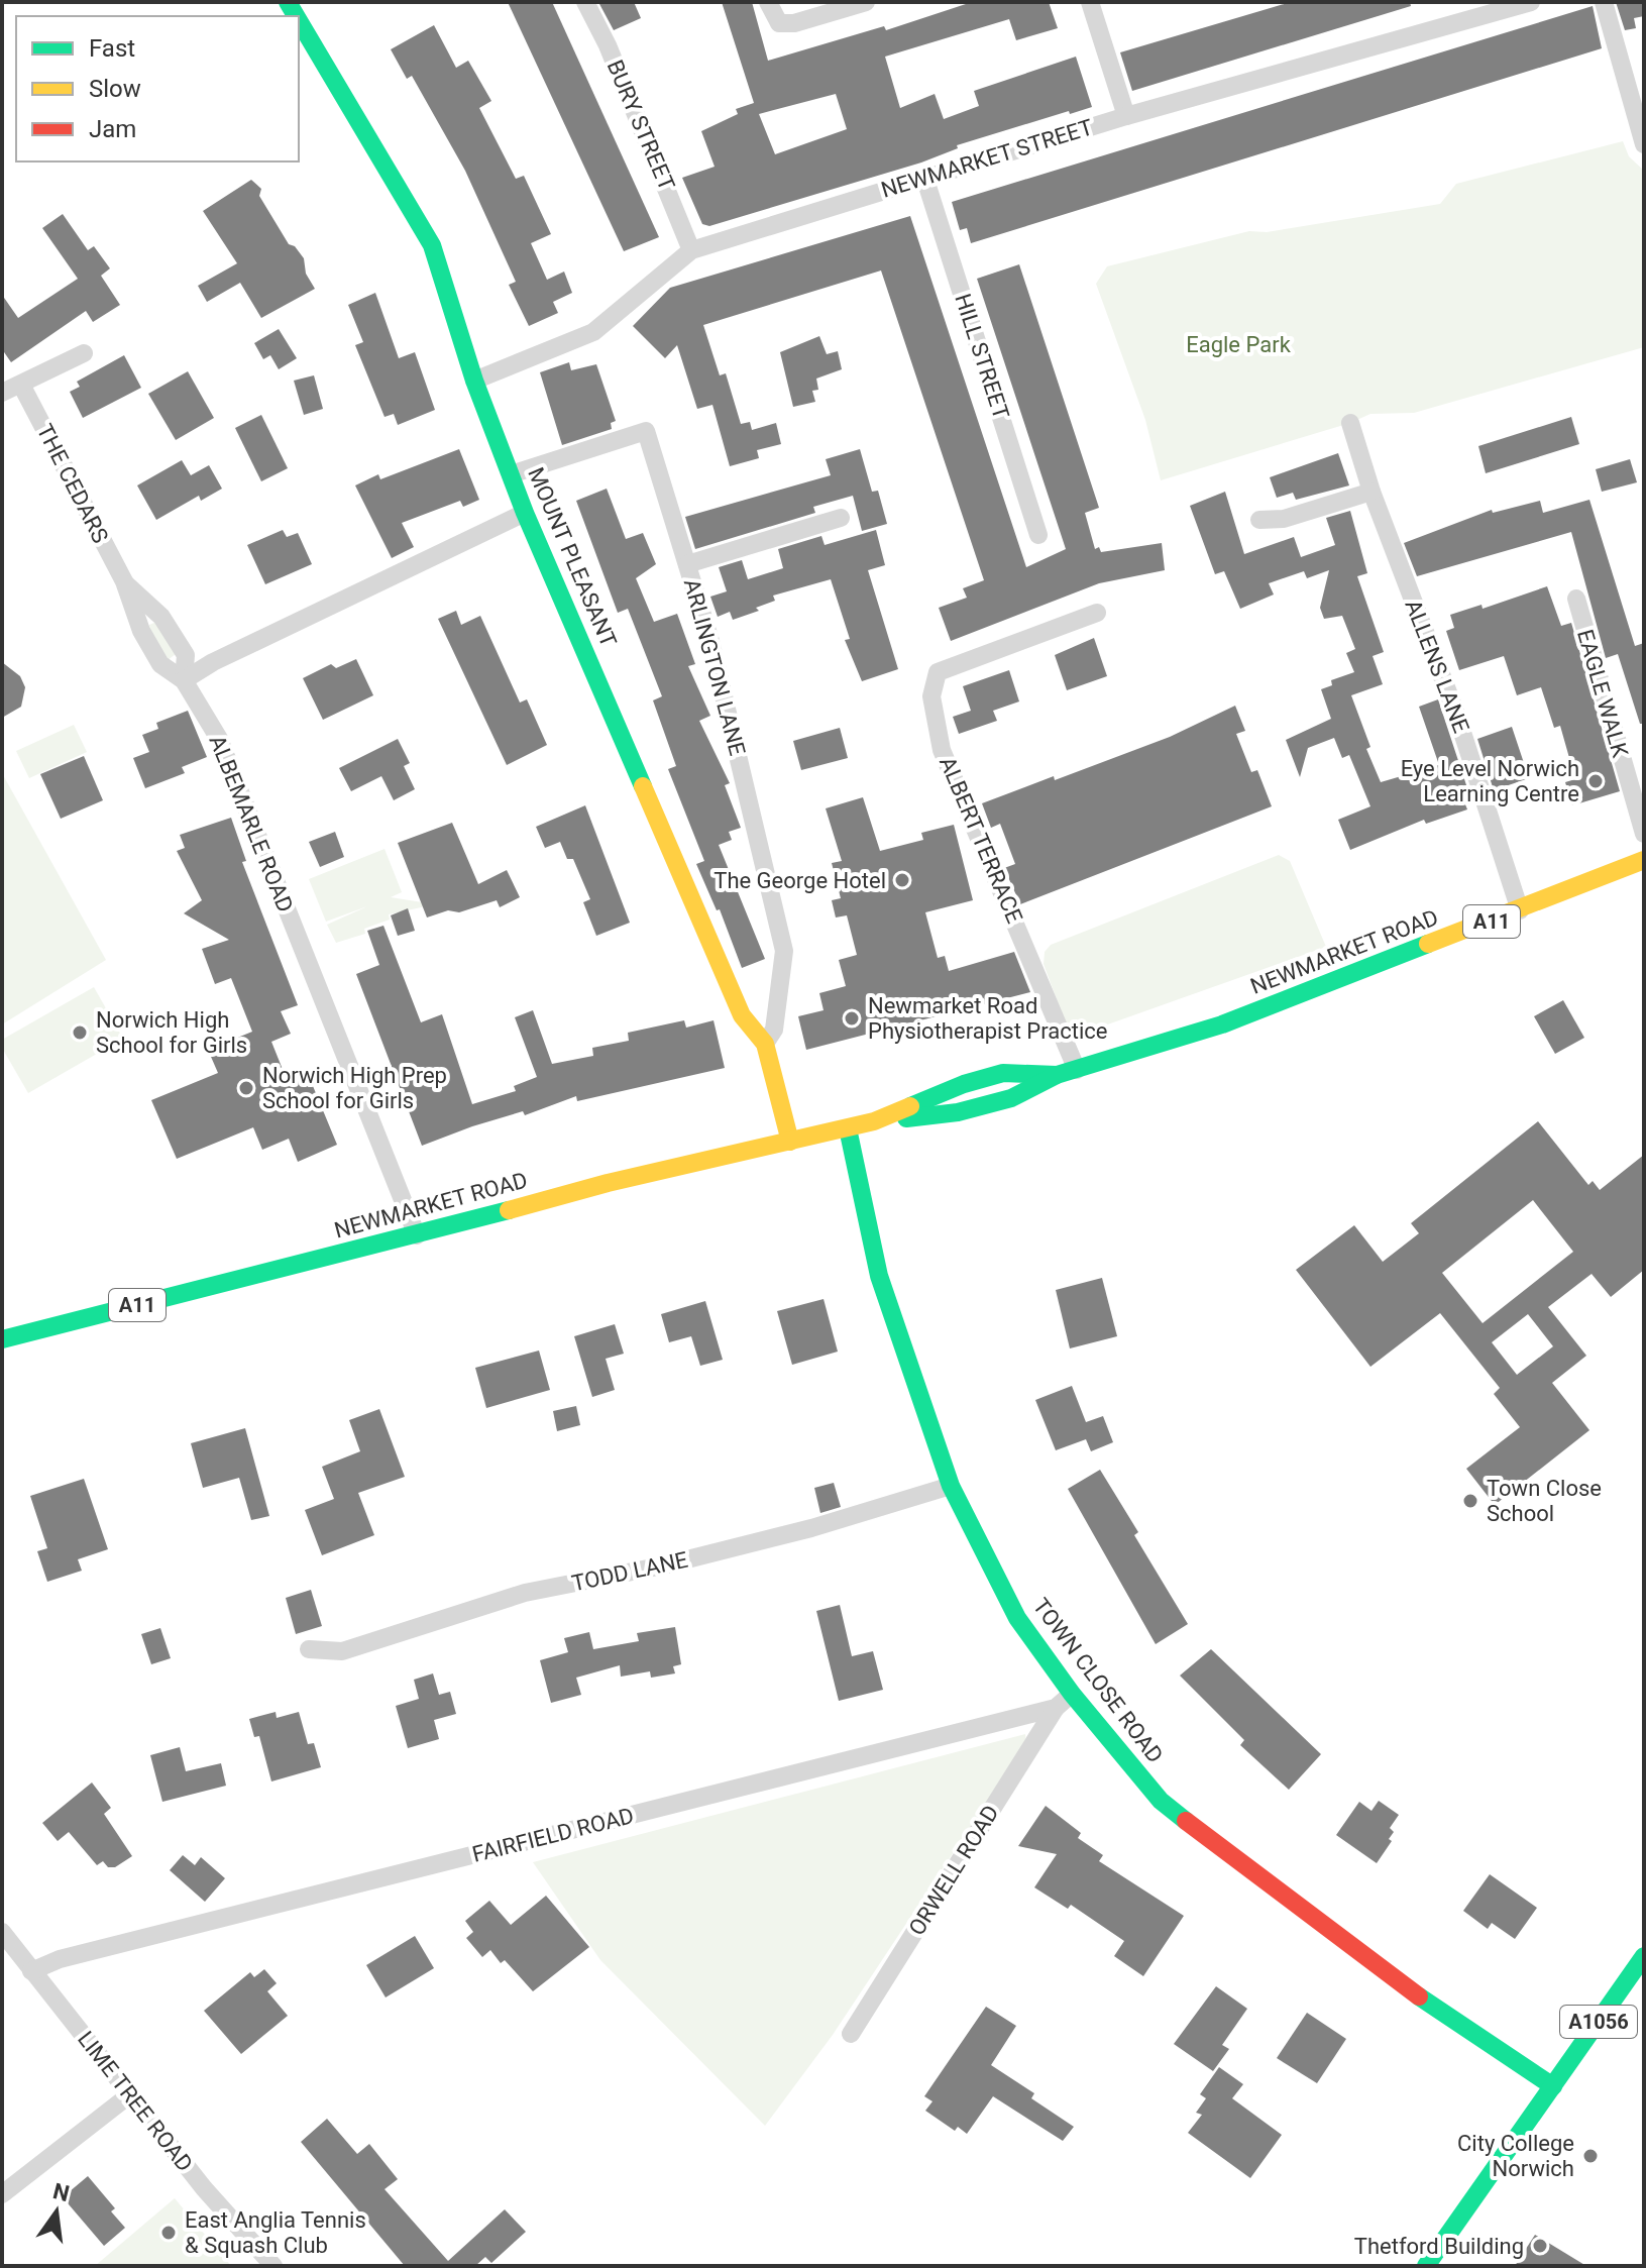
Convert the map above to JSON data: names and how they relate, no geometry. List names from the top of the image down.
{
  "streets": {
    "street": [
      "BURY STREET",
      "NEWMARKET STREET",
      "HILL STREET",
      "THE CEDARS",
      "MOUNT PLEASANT",
      "ALLENS LANE",
      "ARLINGTON LANE",
      "EAGLE WALK",
      "ALBEMARLE ROAD",
      "ALBERT TERRACE",
      "A11",
      "NEWMARKET ROAD",
      "TODD LANE",
      "TOWN CLOSE ROAD",
      "FAIRFIELD ROAD",
      "ORWELL ROAD",
      "A1056",
      "LIME TREE ROAD"
    ]
  },
  "crossings": [
    ["BURY STREET", "NEWMARKET STREET"],
    ["NEWMARKET STREET", "HILL STREET"],
    ["NEWMARKET STREET", "MOUNT PLEASANT"],
    ["THE CEDARS", "ALBEMARLE ROAD"],
    ["MOUNT PLEASANT", "ARLINGTON LANE"],
    ["MOUNT PLEASANT", "NEWMARKET ROAD"],
    ["ALLENS LANE", "NEWMARKET ROAD"],
    ["ALBEMARLE ROAD", "NEWMARKET ROAD"],
    ["ALBERT TERRACE", "NEWMARKET ROAD"],
    ["NEWMARKET ROAD", "TOWN CLOSE ROAD"],
    ["TODD LANE", "TOWN CLOSE ROAD"],
    ["TOWN CLOSE ROAD", "FAIRFIELD ROAD"],
    ["TOWN CLOSE ROAD", "A1056"],
    ["FAIRFIELD ROAD", "ORWELL ROAD"],
    ["FAIRFIELD ROAD", "LIME TREE ROAD"]
  ],
  "parks": ["Eagle Park"],
  "places": [
    "Eye Level Norwich Learning Centre",
    "The George Hotel",
    "Newmarket Road Physiotherapist Practice",
    "Norwich High School for Girls",
    "Norwich High Prep School for Girls",
    "Town Close School",
    "City College Norwich",
    "East Anglia Tennis & Squash Club",
    "Thetford Building"
  ],
  "legend": ["Fast", "Slow", "Jam"],
  "north": "top"
}
